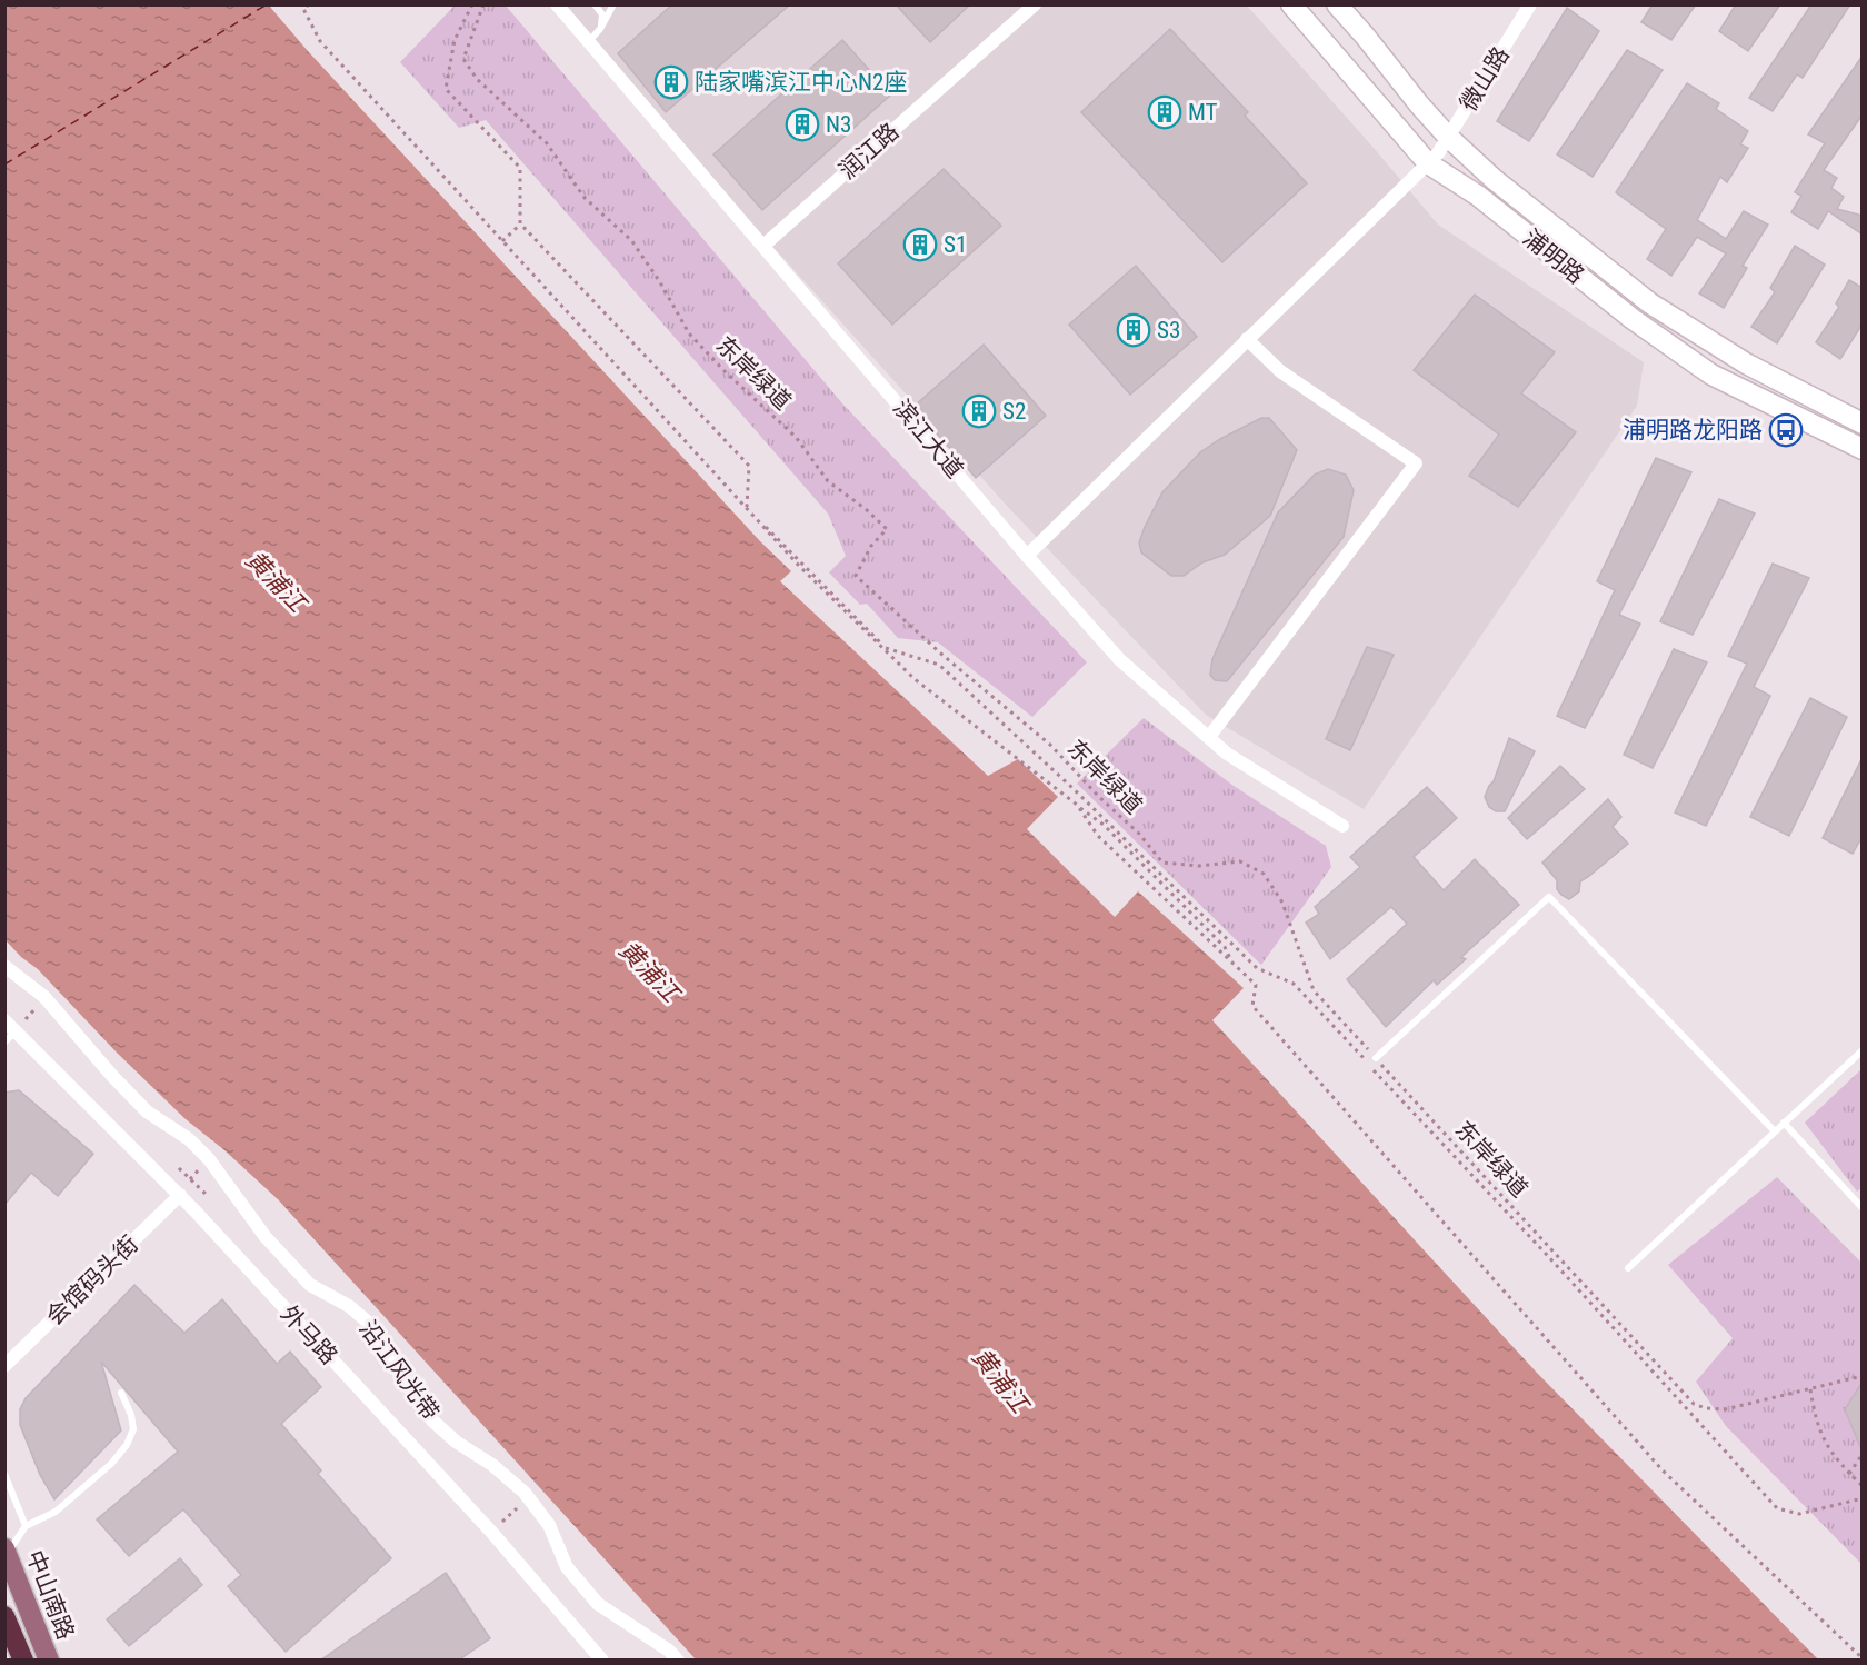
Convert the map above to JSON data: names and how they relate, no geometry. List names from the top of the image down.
{
  "streets": {
    "main road": ["浦明路", "中山南路"],
    "street": [
      "微山路",
      "润江路",
      "滨江大道",
      "会馆码头街",
      "外马路",
      "沿江风光带"
    ],
    "path": ["东岸绿道"]
  },
  "crossings": [
    ["微山路", "浦明路"],
    ["微山路", "滨江大道"],
    ["润江路", "滨江大道"],
    ["会馆码头街", "外马路"]
  ],
  "water": ["黄浦江"],
  "places": {
    "building": [
      "陆家嘴滨江中心N2座",
      "MT",
      "N3",
      "S1",
      "S3",
      "S2"
    ],
    "bus stop": ["浦明路龙阳路"]
  }
}
